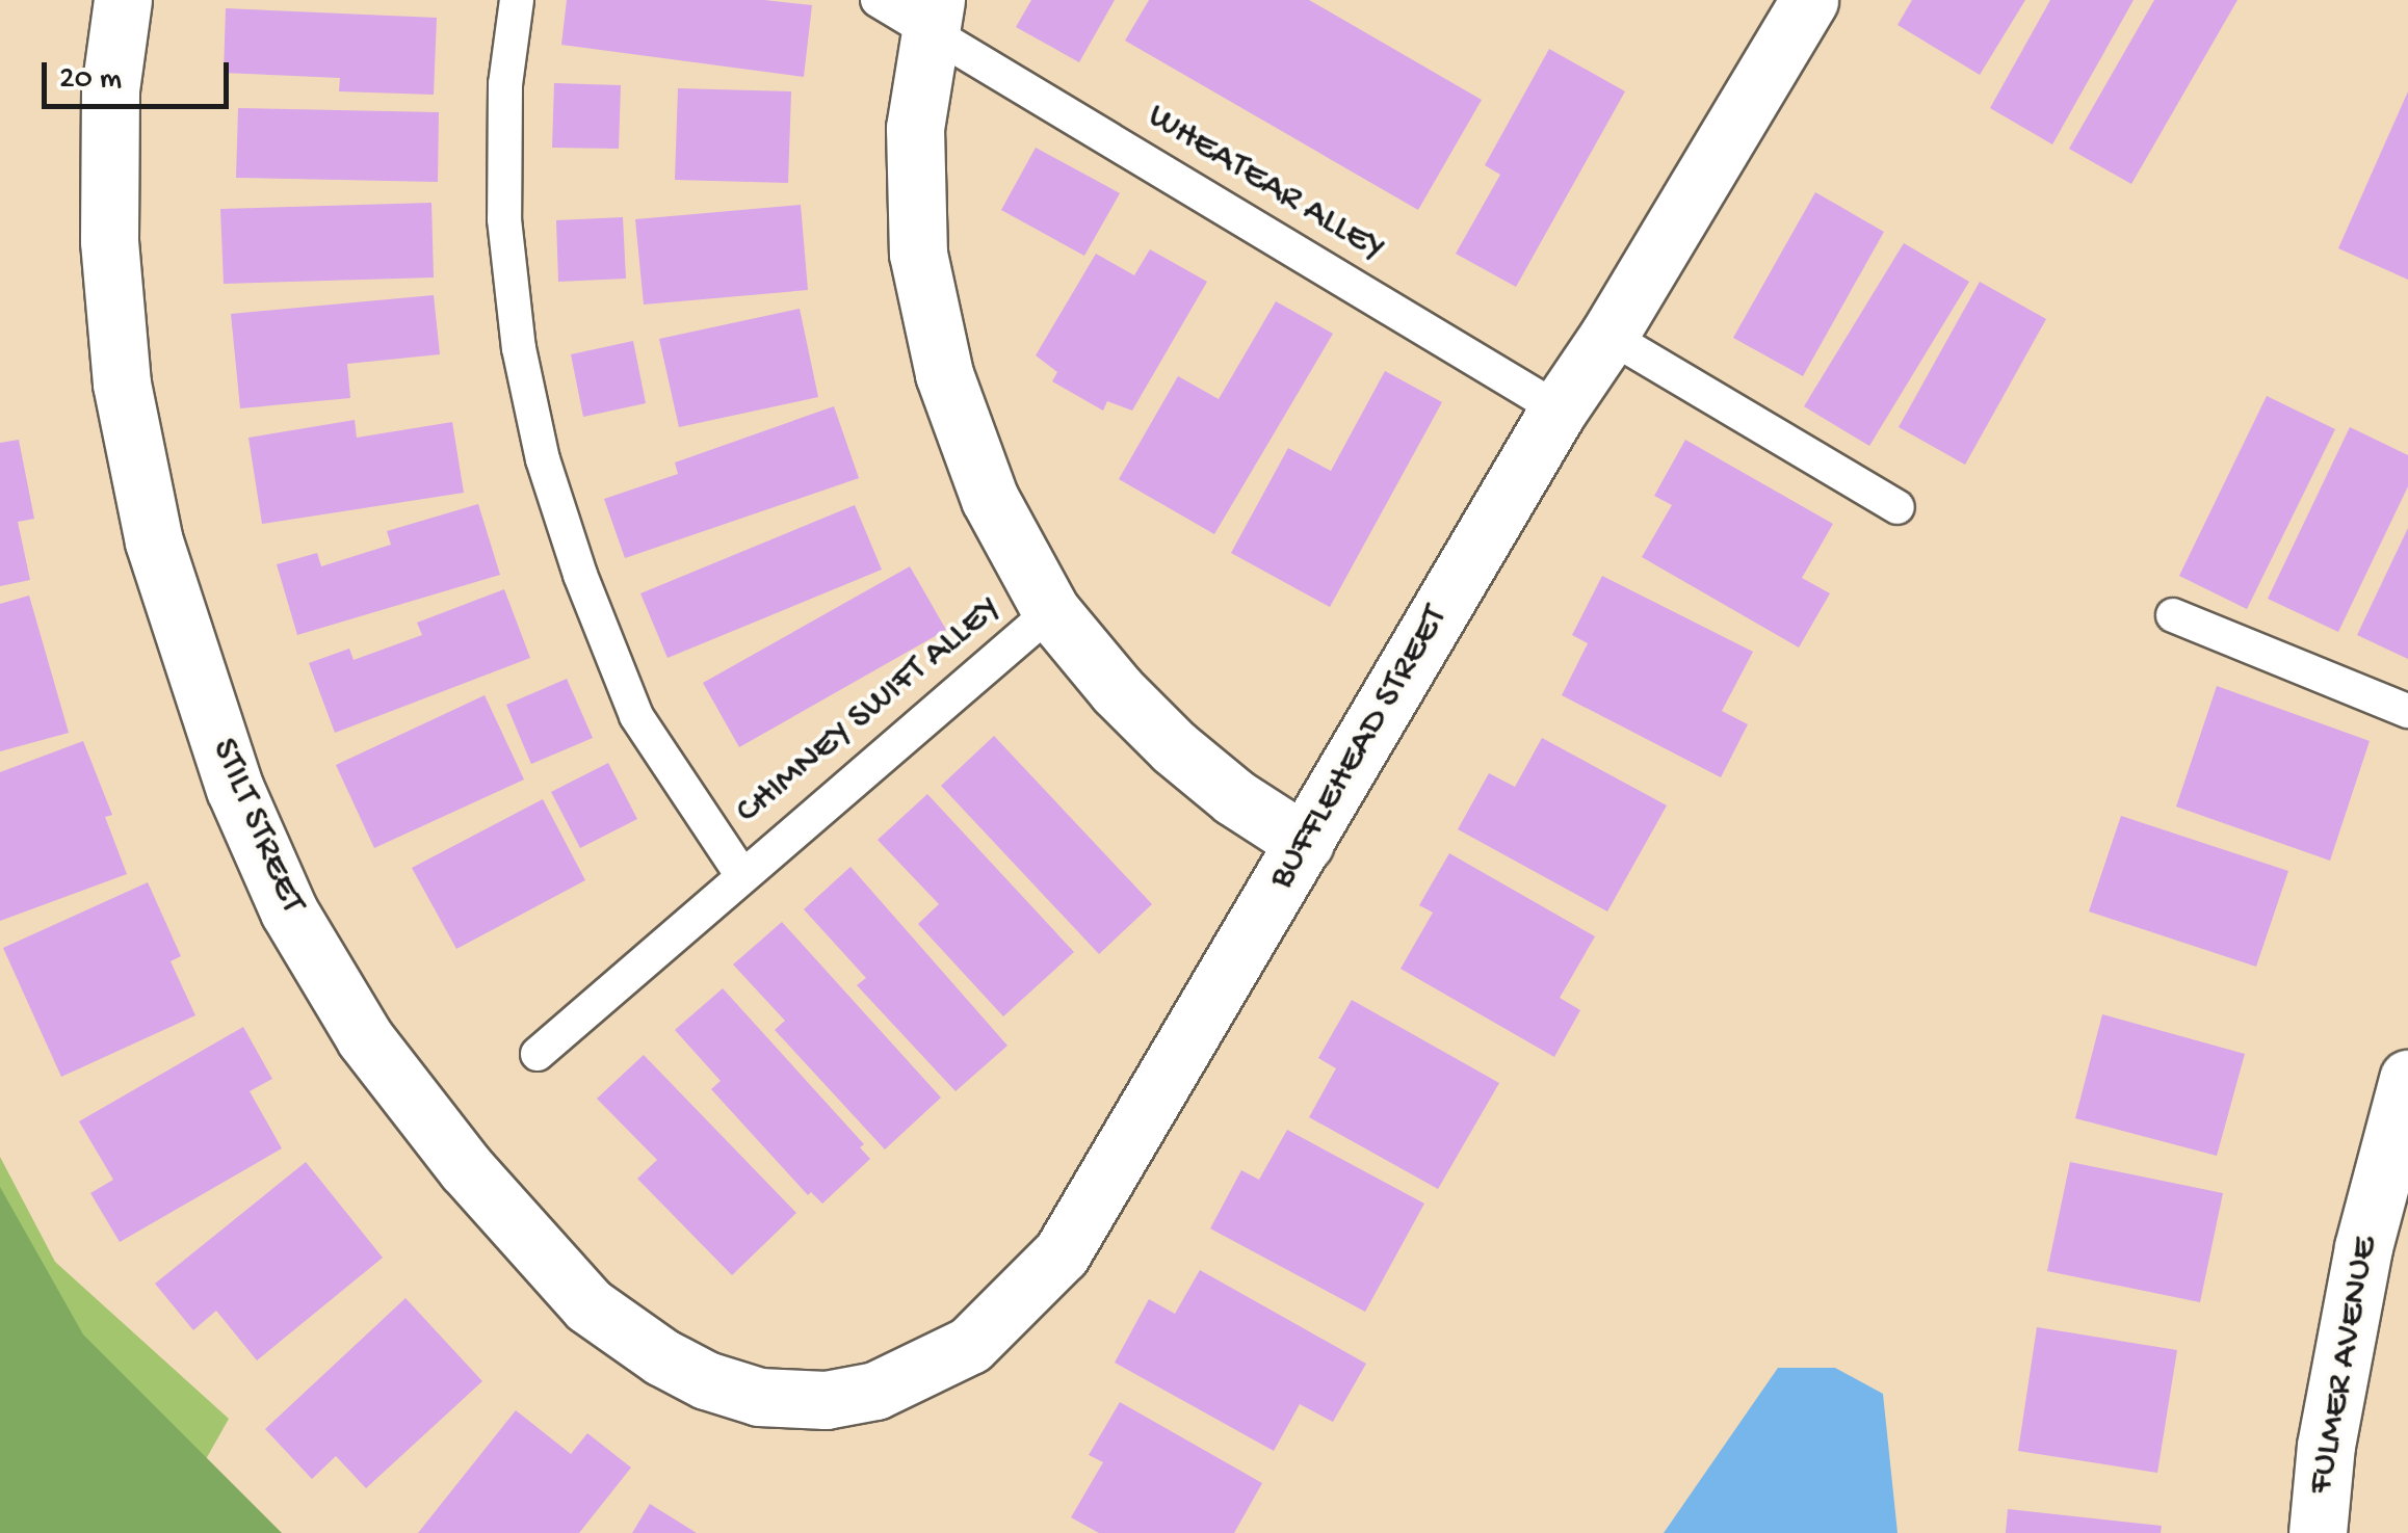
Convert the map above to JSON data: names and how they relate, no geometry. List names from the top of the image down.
{
  "streets": {
    "street": ["BUFFLEHEAD STREET", "STILT STREET", "FULMER AVENUE"],
    "lane": ["WHEATEAR ALLEY", "CHIMNEY SWIFT ALLEY"]
  },
  "crossings": [
    ["WHEATEAR ALLEY", "BUFFLEHEAD STREET"],
    ["BUFFLEHEAD STREET", "STILT STREET"]
  ],
  "scale_bar": "20 m"
}
